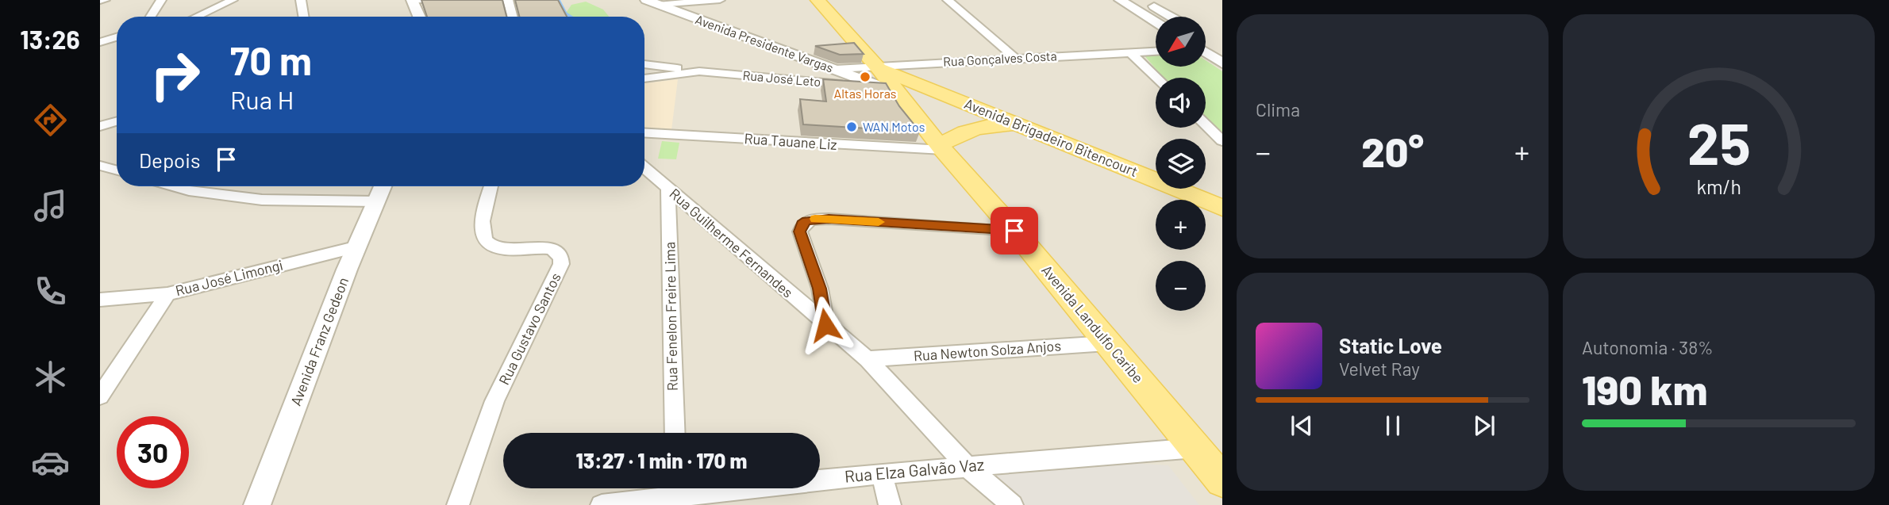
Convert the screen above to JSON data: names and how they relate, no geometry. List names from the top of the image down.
{
  "streets": {
    "main road": ["Avenida Brigadeiro Bitencourt", "Avenida Landulfo Caribe"],
    "street": [
      "Avenida Presidente Vargas",
      "Rua Gonçalves Costa",
      "Rua José Leto",
      "Rua Tauane Liz",
      "Rua Guilherme Fernandes",
      "Rua José Limongi",
      "Rua Fenelon Freire Lima",
      "Rua Gustavo Santos",
      "Avenida Franz Gedeon",
      "Rua Newton Solza Anjos",
      "Rua Elza Galvão Vaz"
    ]
  },
  "crossings": [
    ["Avenida Presidente Vargas", "Rua Gonçalves Costa"],
    ["Avenida Presidente Vargas", "Rua José Leto"],
    ["Avenida Presidente Vargas", "Avenida Brigadeiro Bitencourt"],
    ["Avenida Presidente Vargas", "Avenida Landulfo Caribe"],
    ["Rua Gonçalves Costa", "Rua José Leto"],
    ["Rua Gonçalves Costa", "Avenida Brigadeiro Bitencourt"],
    ["Rua Gonçalves Costa", "Avenida Landulfo Caribe"],
    ["Rua José Leto", "Avenida Brigadeiro Bitencourt"],
    ["Rua José Leto", "Avenida Landulfo Caribe"],
    ["Avenida Brigadeiro Bitencourt", "Avenida Landulfo Caribe"],
    ["Rua Tauane Liz", "Avenida Landulfo Caribe"],
    ["Rua Guilherme Fernandes", "Rua Fenelon Freire Lima"],
    ["Rua Guilherme Fernandes", "Rua Newton Solza Anjos"],
    ["Rua Guilherme Fernandes", "Rua Elza Galvão Vaz"],
    ["Rua José Limongi", "Avenida Franz Gedeon"],
    ["Avenida Landulfo Caribe", "Rua Newton Solza Anjos"],
    ["Avenida Landulfo Caribe", "Rua Elza Galvão Vaz"]
  ],
  "places": ["Altas Horas", "WAN Motos"],
  "north": "bottom left",
  "page": {
    "tabs": "13:26",
    "tile": [
      "Clima",
      ["Autonomia · 38%", "190 km"]
    ],
    "map_buttons": ["+", "−"],
    "turn": ["70 m", "Rua H"],
    "heat": ["−", "20°", "+"],
    "then": "Depois",
    "song": ["Static Love", "Velvet Ray"],
    "limit": "30",
    "trip": "13:27 · 1 min · 170 m",
    "gauge": ["25", "km/h"]
  }
}
